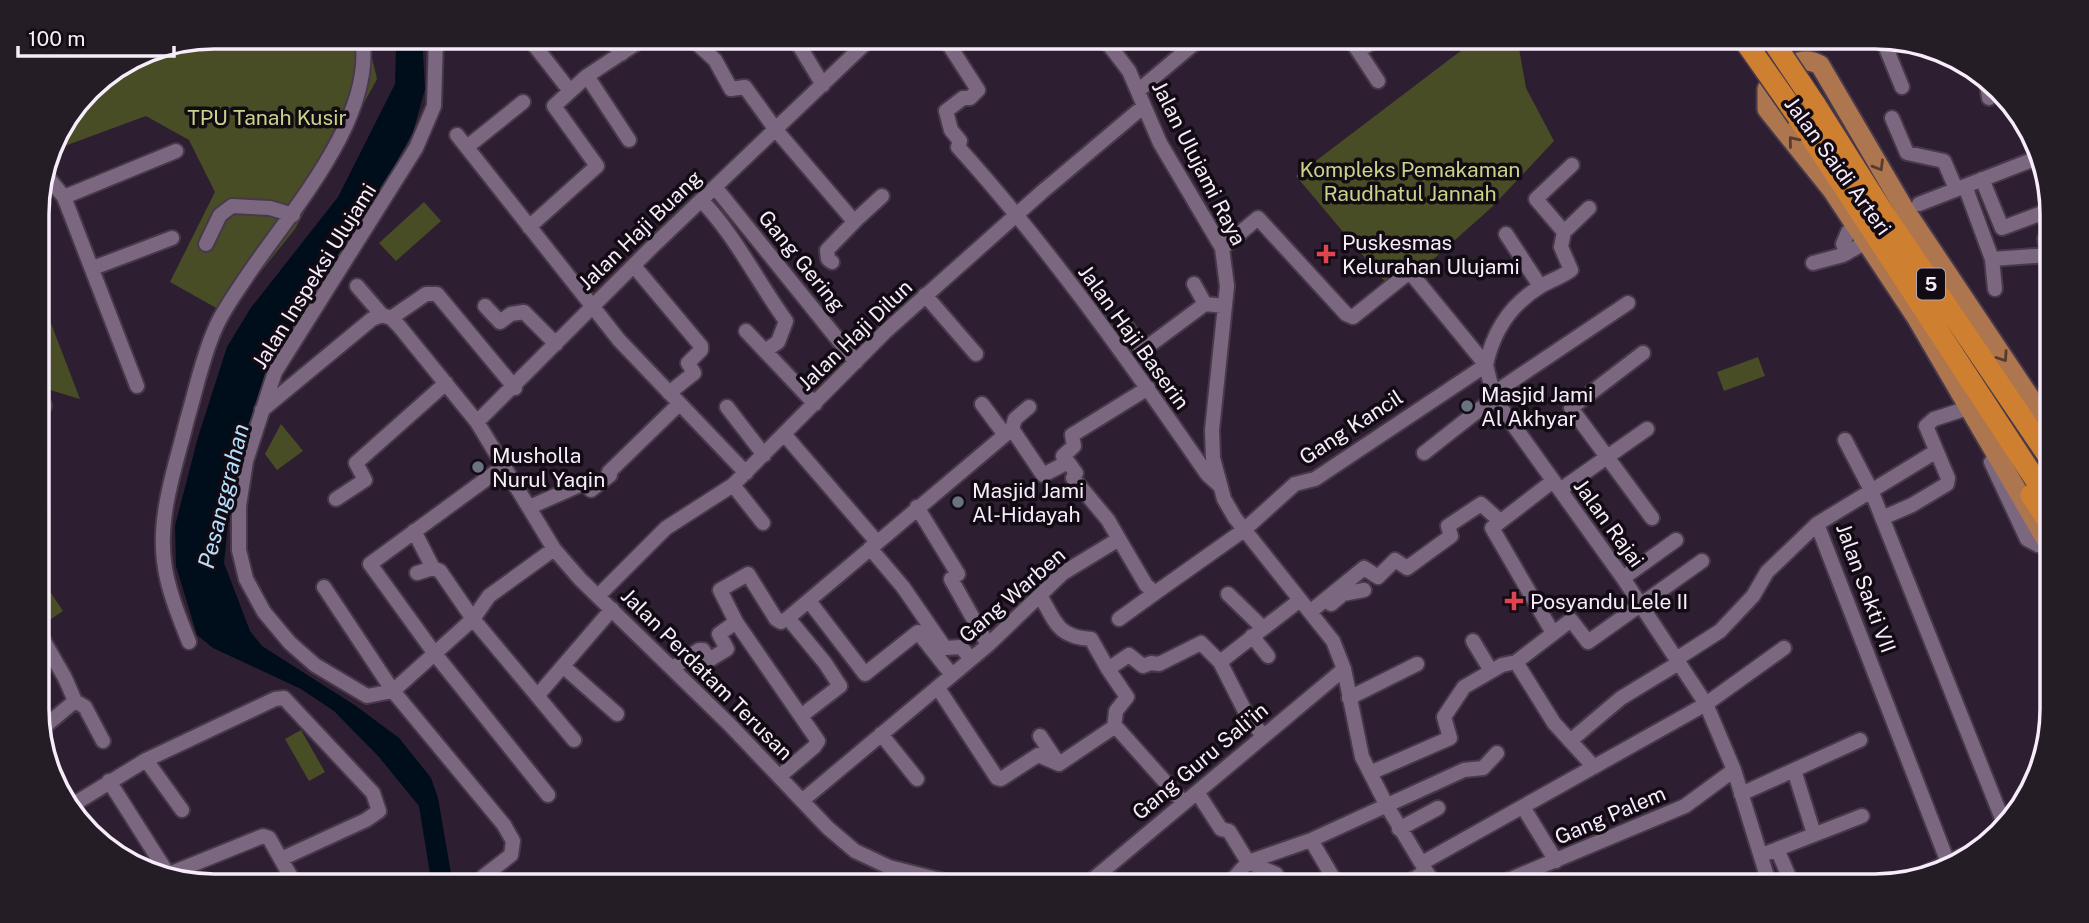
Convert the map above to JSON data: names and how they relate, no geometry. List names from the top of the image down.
{
  "streets": {
    "highway": ["5"],
    "main road": ["Jalan Saidi Arteri"],
    "street": [
      "Jalan Ulujami Raya",
      "Jalan Haji Buang",
      "Gang Gering",
      "Jalan Inspeksi Ulujami",
      "Jalan Haji Dilun",
      "Jalan Haji Baserin",
      "Gang Kancil",
      "Jalan Rajai",
      "Jalan Sakti VII",
      "Gang Warben",
      "Jalan Perdatam Terusan",
      "Gang Guru Sali'in",
      "Gang Palem"
    ]
  },
  "crossings": [
    ["Jalan Ulujami Raya", "Jalan Haji Dilun"],
    ["Jalan Ulujami Raya", "Jalan Haji Baserin"],
    ["Jalan Ulujami Raya", "Gang Kancil"],
    ["Jalan Ulujami Raya", "Gang Guru Sali'in"],
    ["Jalan Saidi Arteri", "5"],
    ["Jalan Haji Buang", "Gang Gering"],
    ["Jalan Haji Buang", "Jalan Perdatam Terusan"],
    ["Gang Gering", "Jalan Haji Dilun"],
    ["Jalan Haji Dilun", "Jalan Haji Baserin"],
    ["Jalan Haji Dilun", "Jalan Perdatam Terusan"],
    ["Gang Kancil", "Jalan Rajai"],
    ["Jalan Rajai", "Gang Palem"],
    ["Gang Warben", "Jalan Perdatam Terusan"]
  ],
  "water": ["Pesanggrahan"],
  "parks": ["TPU Tanah Kusir", "Kompleks Pemakaman Raudhatul Jannah"],
  "places": {
    "health": ["Puskesmas Kelurahan Ulujami", "Posyandu Lele II"],
    "other": ["Masjid Jami Al Akhyar", "Musholla Nurul Yaqin", "Masjid Jami Al-Hidayah"]
  },
  "scale_bar": "100 m"
}
